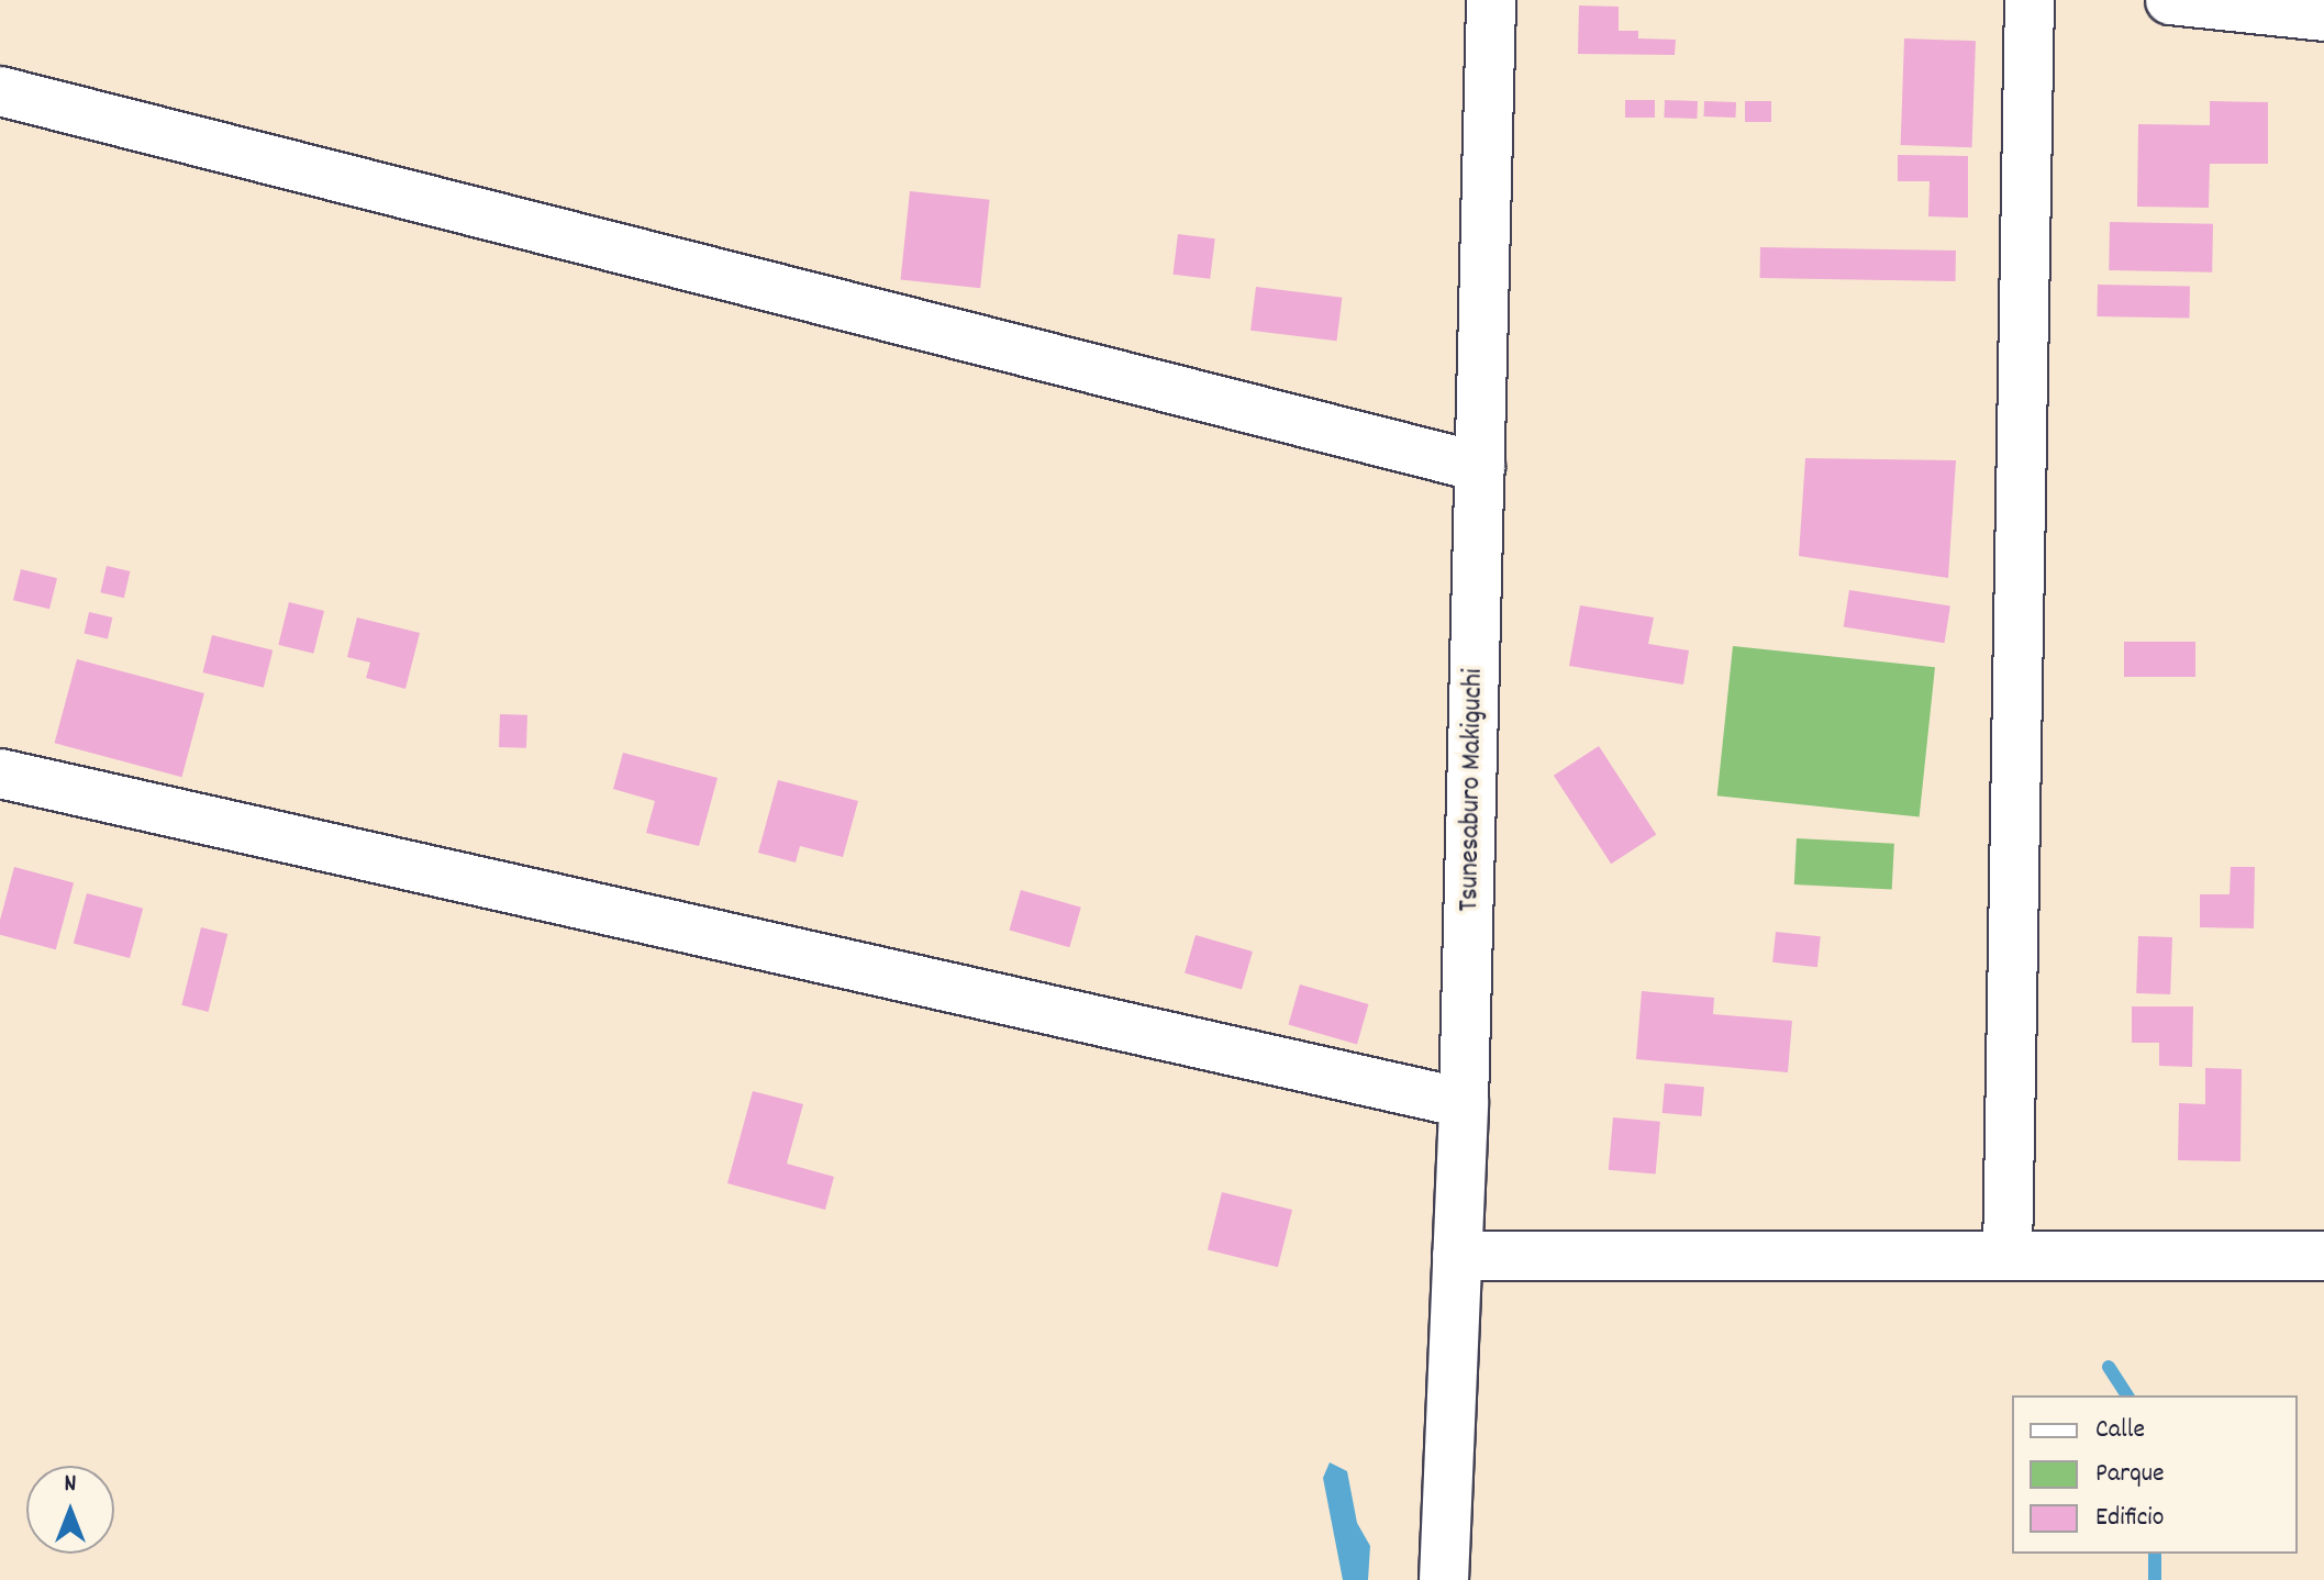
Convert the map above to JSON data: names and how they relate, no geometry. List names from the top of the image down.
{
  "streets": {
    "street": ["Tsunesaburo Makiguchi"]
  },
  "legend": ["Calle", "Parque", "Edificio"],
  "north": "top"
}
